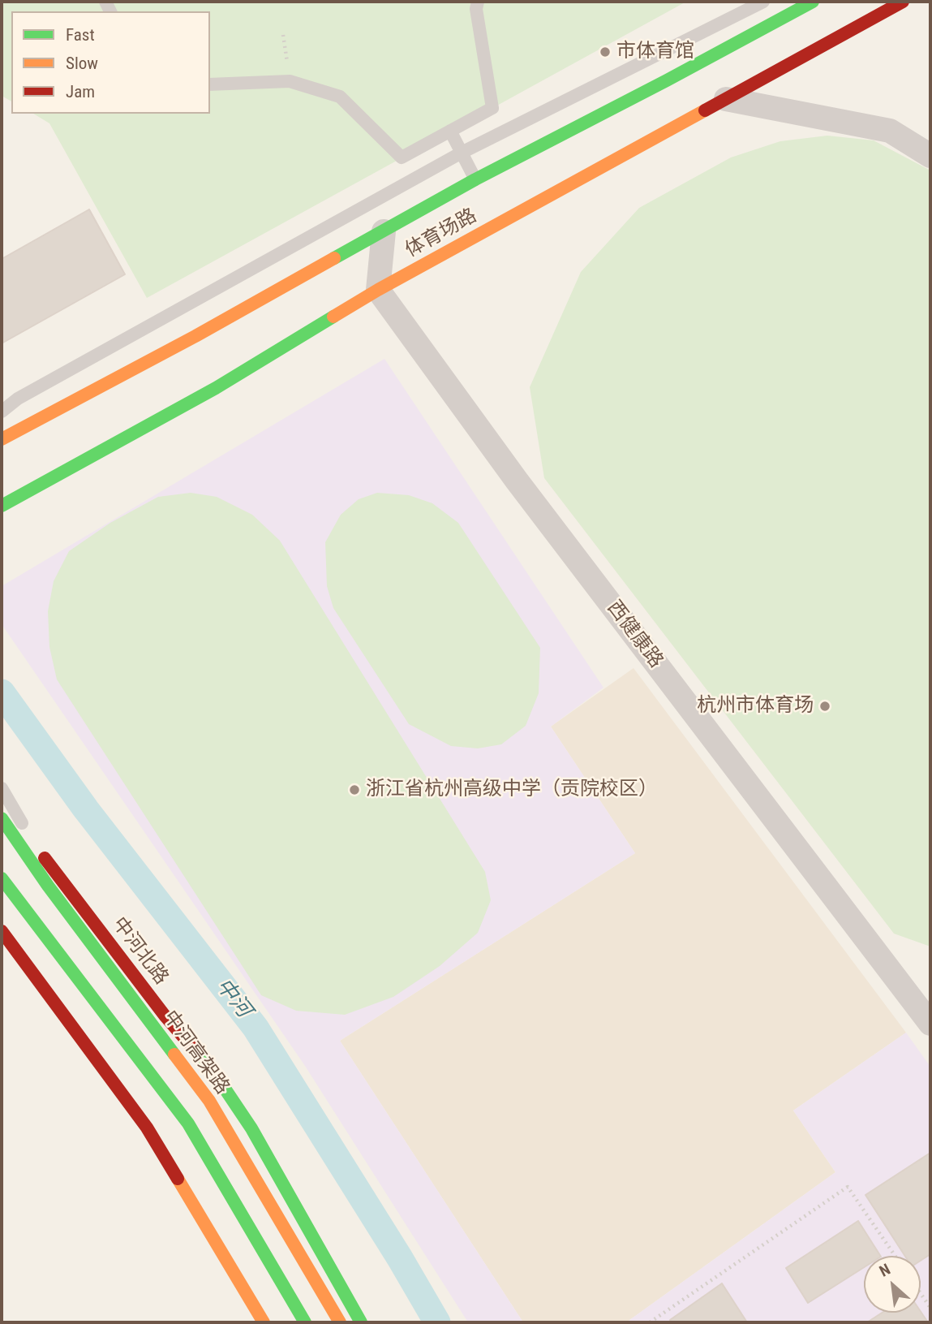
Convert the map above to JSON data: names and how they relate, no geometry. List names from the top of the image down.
{
  "streets": {
    "main road": ["体育场路", "中河北路", "中河高架路"],
    "street": ["西健康路"]
  },
  "crossings": [
    ["体育场路", "西健康路"],
    ["中河北路", "中河高架路"]
  ],
  "water": ["中河"],
  "places": ["市体育馆", "杭州市体育场", "浙江省杭州高级中学（贡院校区）"],
  "legend": ["Fast", "Slow", "Jam"],
  "north": "top left"
}
